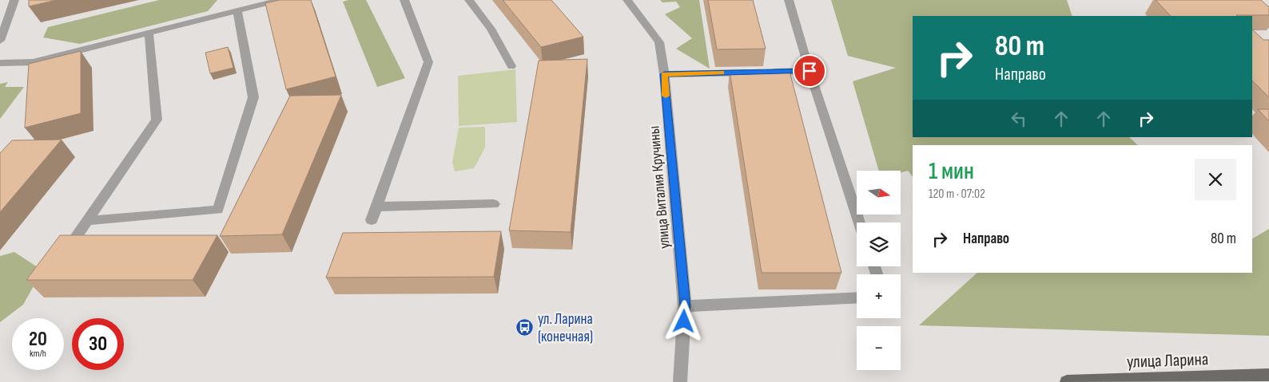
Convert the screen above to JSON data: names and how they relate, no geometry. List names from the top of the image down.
{
  "streets": {
    "main road": ["улица Ларина"],
    "street": ["улица Виталия Кручины"]
  },
  "places": {
    "bus stop": ["ул. Ларина (конечная)"]
  },
  "north": "right",
  "page": {
    "turn": ["80 m", "Направо"],
    "heading": ["1 мин", "120 m · 07:02"],
    "map_buttons": ["+", "−"],
    "list": [
      {
        "name": "Направо",
        "value": "80 m"
      }
    ],
    "speed": "20 km/h",
    "limit": "30"
  }
}
